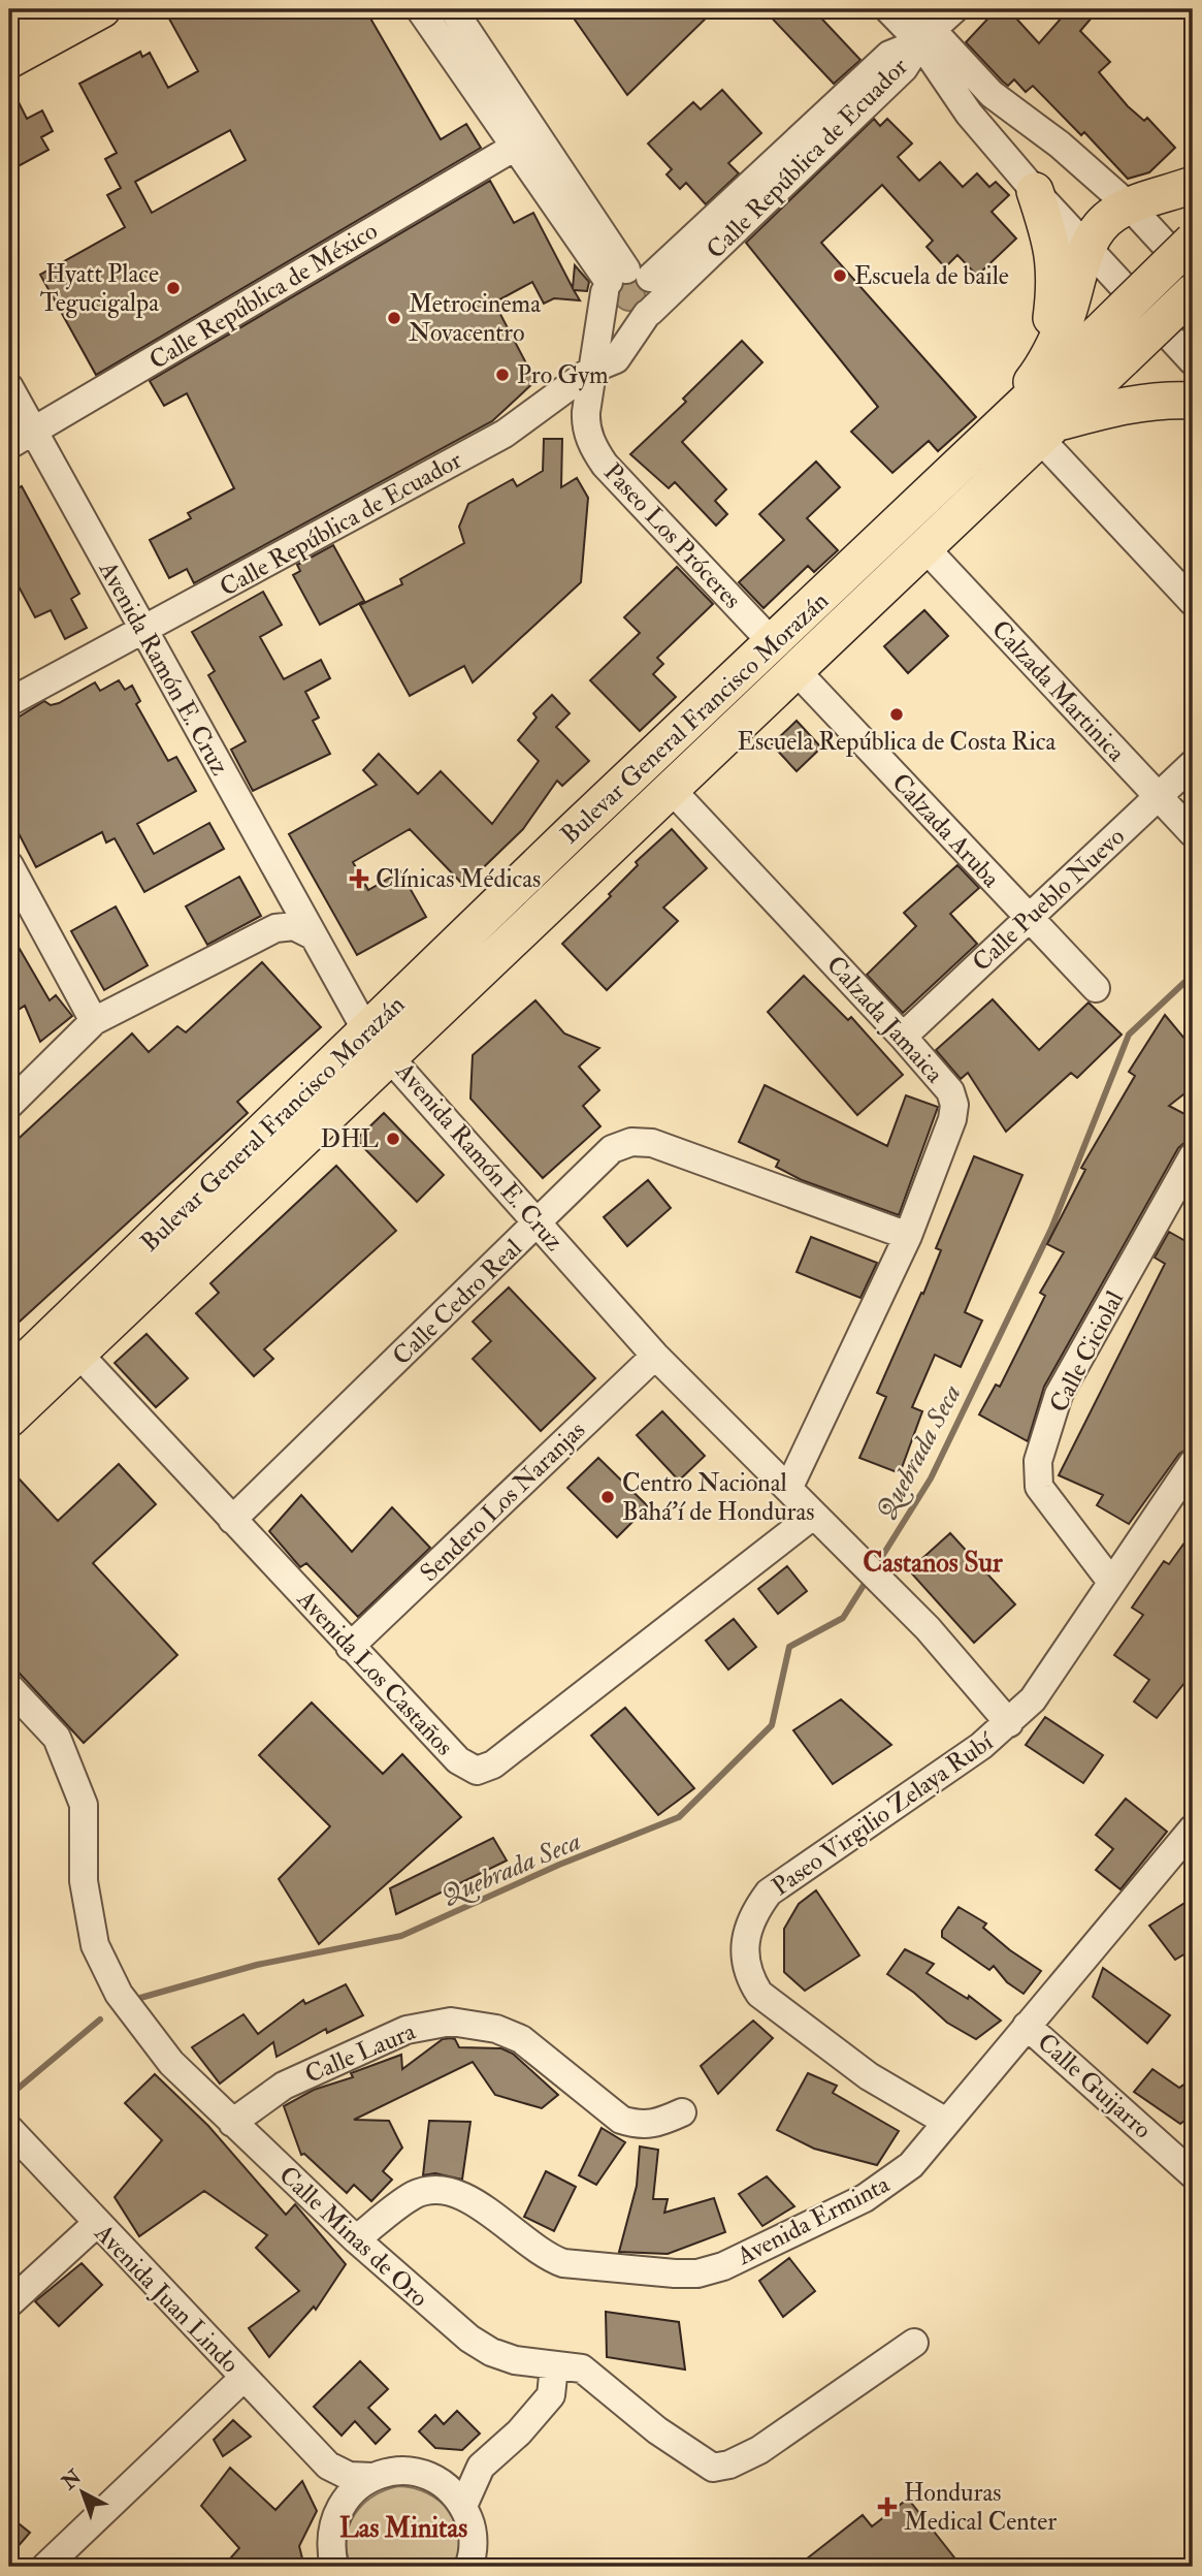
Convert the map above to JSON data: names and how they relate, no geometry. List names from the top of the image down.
{
  "streets": {
    "main road": ["Bulevar General Francisco Morazán"],
    "street": [
      "Calle República de Ecuador",
      "Calle República de México",
      "Paseo Los Próceres",
      "Avenida Ramón E. Cruz",
      "Calzada Martinica",
      "Calzada Aruba",
      "Calle Pueblo Nuevo",
      "Calzada Jamaica",
      "Calle Cedro Real",
      "Calle Ciciolal",
      "Sendero Los Naranjas",
      "Avenida Los Castaños",
      "Paseo Virgilio Zelaya Rubí",
      "Calle Laura",
      "Calle Guijarro",
      "Avenida Erminta",
      "Calle Minas de Oro",
      "Avenida Juan Lindo"
    ]
  },
  "crossings": [
    ["Calle República de Ecuador", "Paseo Los Próceres"],
    ["Calle República de Ecuador", "Avenida Ramón E. Cruz"],
    ["Calle República de México", "Avenida Ramón E. Cruz"],
    ["Paseo Los Próceres", "Bulevar General Francisco Morazán"],
    ["Avenida Ramón E. Cruz", "Bulevar General Francisco Morazán"],
    ["Avenida Ramón E. Cruz", "Calzada Jamaica"],
    ["Avenida Ramón E. Cruz", "Calle Cedro Real"],
    ["Avenida Ramón E. Cruz", "Sendero Los Naranjas"],
    ["Avenida Ramón E. Cruz", "Avenida Los Castaños"],
    ["Avenida Ramón E. Cruz", "Paseo Virgilio Zelaya Rubí"],
    ["Calzada Martinica", "Bulevar General Francisco Morazán"],
    ["Calzada Martinica", "Calle Pueblo Nuevo"],
    ["Bulevar General Francisco Morazán", "Calzada Aruba"],
    ["Bulevar General Francisco Morazán", "Calzada Jamaica"],
    ["Bulevar General Francisco Morazán", "Avenida Los Castaños"],
    ["Calzada Aruba", "Calle Pueblo Nuevo"],
    ["Calle Pueblo Nuevo", "Calzada Jamaica"],
    ["Calzada Jamaica", "Calle Cedro Real"],
    ["Calle Cedro Real", "Avenida Los Castaños"],
    ["Calle Ciciolal", "Paseo Virgilio Zelaya Rubí"],
    ["Sendero Los Naranjas", "Avenida Los Castaños"],
    ["Paseo Virgilio Zelaya Rubí", "Avenida Erminta"],
    ["Calle Laura", "Calle Minas de Oro"],
    ["Calle Guijarro", "Avenida Erminta"],
    ["Avenida Erminta", "Calle Minas de Oro"]
  ],
  "districts": ["Castanos Sur", "Las Minitas"],
  "water": ["Quebrada Seca"],
  "places": {
    "other": [
      "Escuela de baile",
      "Hyatt Place Tegucigalpa",
      "Metrocinema Novacentro",
      "Pro Gym",
      "Escuela República de Costa Rica",
      "DHL",
      "Centro Nacional Bahá'í de Honduras"
    ],
    "health": ["Clínicas Médicas", "Honduras Medical Center"]
  },
  "north": "top left"
}
